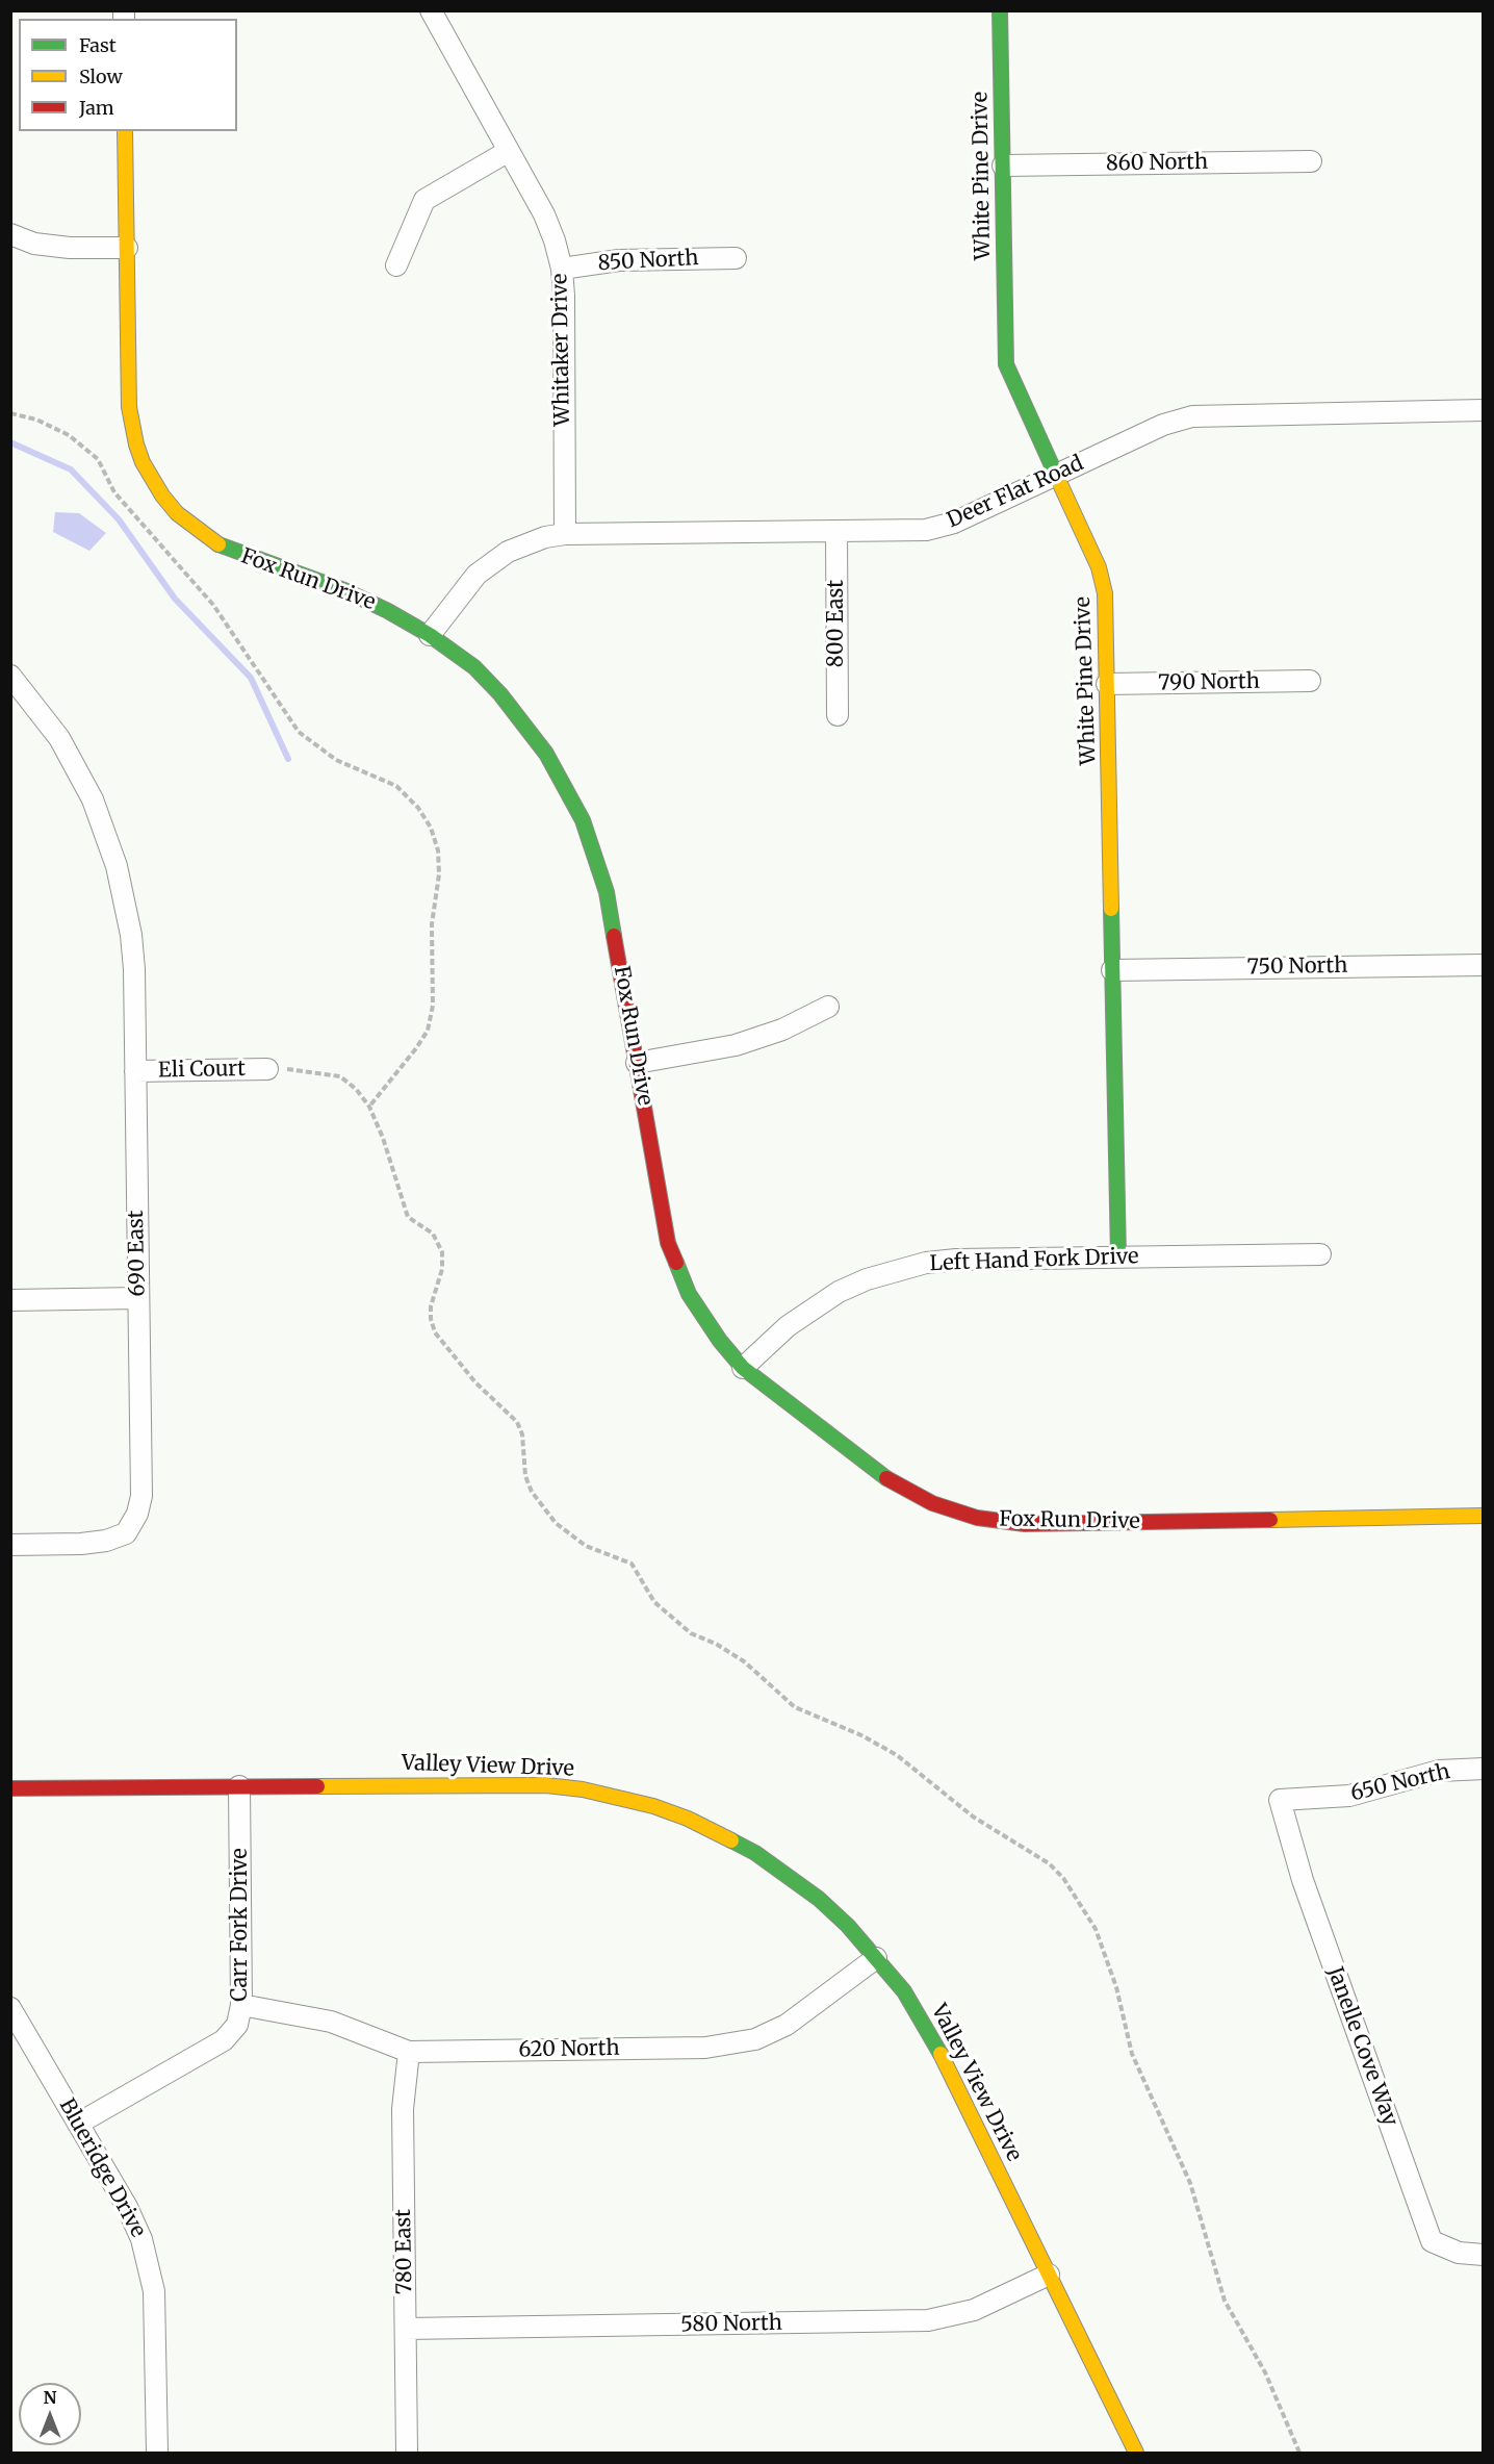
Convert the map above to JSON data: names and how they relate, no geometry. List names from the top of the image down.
{
  "streets": {
    "street": [
      "860 North",
      "White Pine Drive",
      "850 North",
      "Whitaker Drive",
      "Deer Flat Road",
      "Fox Run Drive",
      "800 East",
      "790 North",
      "750 North",
      "Eli Court",
      "690 East",
      "Left Hand Fork Drive",
      "Valley View Drive",
      "650 North",
      "Carr Fork Drive",
      "Janelle Cove Way",
      "620 North",
      "Blueridge Drive",
      "780 East",
      "580 North"
    ]
  },
  "crossings": [
    ["860 North", "White Pine Drive"],
    ["White Pine Drive", "Deer Flat Road"],
    ["White Pine Drive", "790 North"],
    ["White Pine Drive", "750 North"],
    ["White Pine Drive", "Left Hand Fork Drive"],
    ["850 North", "Whitaker Drive"],
    ["Whitaker Drive", "Deer Flat Road"],
    ["Deer Flat Road", "Fox Run Drive"],
    ["Deer Flat Road", "800 East"],
    ["Fox Run Drive", "Left Hand Fork Drive"],
    ["Eli Court", "690 East"],
    ["Valley View Drive", "Carr Fork Drive"],
    ["Valley View Drive", "620 North"],
    ["Valley View Drive", "580 North"],
    ["650 North", "Janelle Cove Way"],
    ["Carr Fork Drive", "620 North"],
    ["Carr Fork Drive", "Blueridge Drive"],
    ["620 North", "780 East"],
    ["780 East", "580 North"]
  ],
  "legend": ["Fast", "Slow", "Jam"],
  "north": "top"
}
